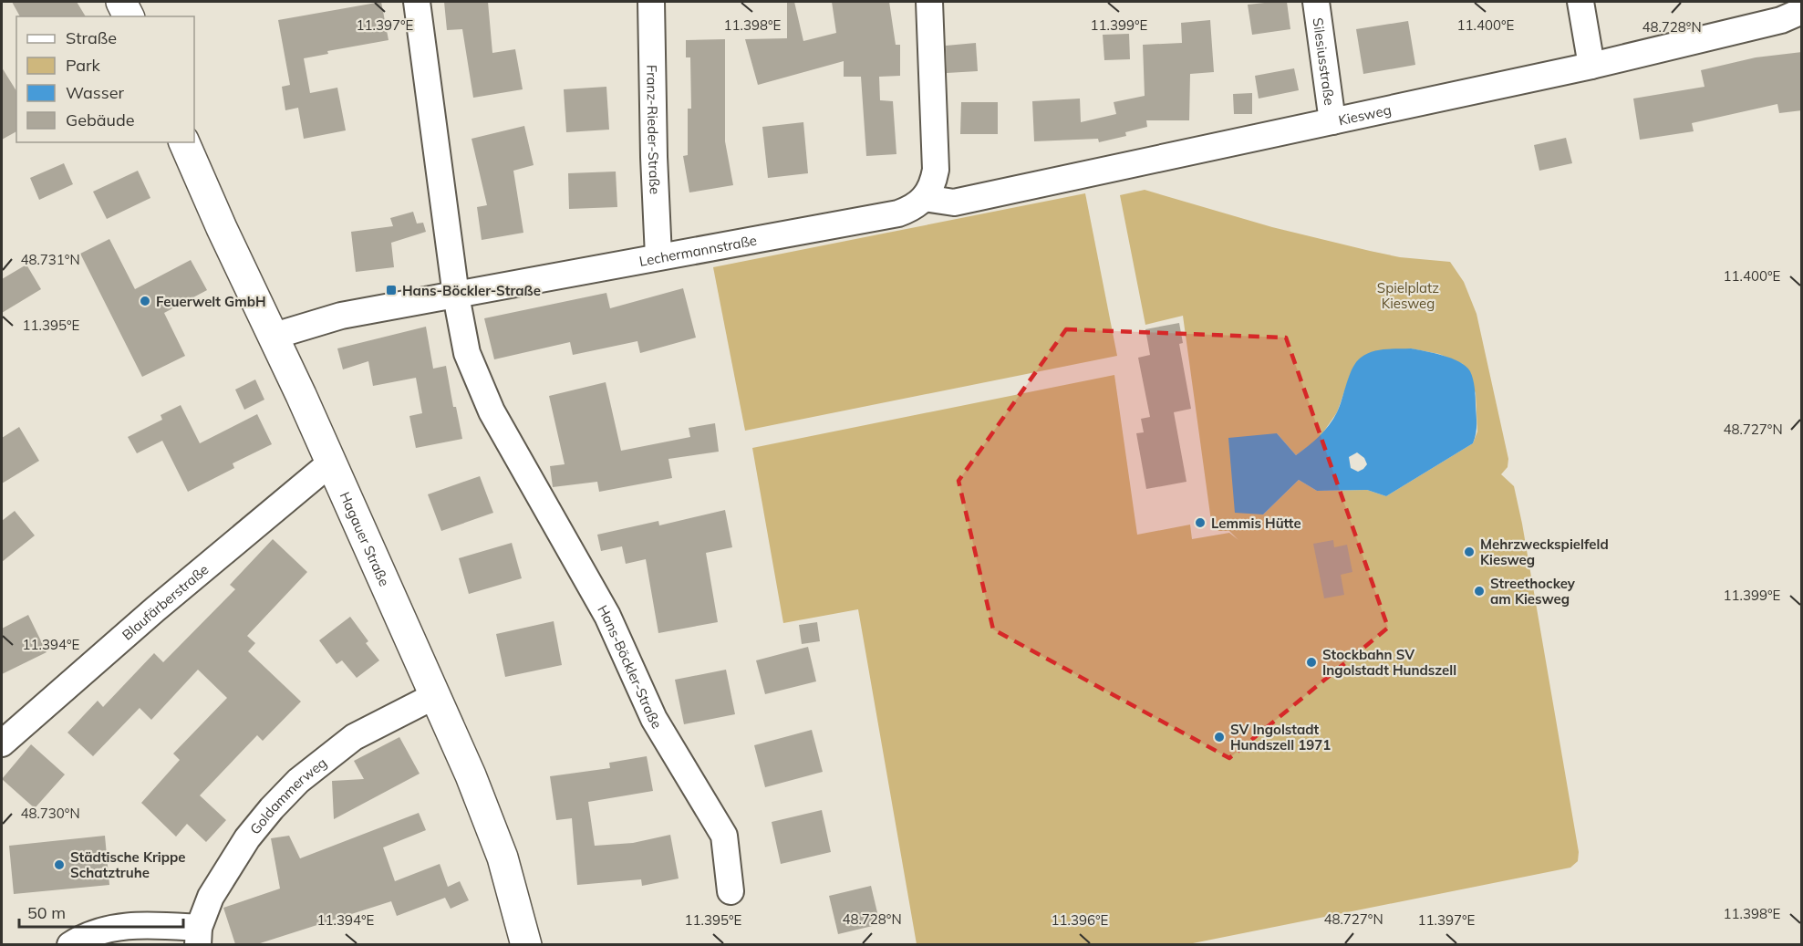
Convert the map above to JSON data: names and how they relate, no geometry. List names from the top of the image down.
{
  "streets": {
    "street": [
      "Silesiusstraße",
      "Kiesweg",
      "Franz-Rieder-Straße",
      "Lechermannstraße",
      "Hagauer Straße",
      "Blaufärberstraße",
      "Hans-Böckler-Straße",
      "Goldammerweg"
    ]
  },
  "crossings": [
    ["Silesiusstraße", "Kiesweg"],
    ["Kiesweg", "Lechermannstraße"],
    ["Franz-Rieder-Straße", "Lechermannstraße"],
    ["Lechermannstraße", "Hagauer Straße"],
    ["Lechermannstraße", "Hans-Böckler-Straße"],
    ["Hagauer Straße", "Blaufärberstraße"],
    ["Hagauer Straße", "Goldammerweg"]
  ],
  "parks": ["Spielplatz Kiesweg"],
  "places": {
    "transit": ["Hans-Böckler-Straße"],
    "other": [
      "Feuerwelt GmbH",
      "Lemmis Hütte",
      "Mehrzweckspielfeld Kiesweg",
      "Streethockey am Kiesweg",
      "Stockbahn SV Ingolstadt Hundszell",
      "SV Ingolstadt Hundszell 1971",
      "Städtische Krippe Schatztruhe"
    ]
  },
  "legend": [
    "Straße",
    "Park",
    "Wasser",
    "Gebäude"
  ],
  "scale_bar": "50 m",
  "coordinates": [
    "11.397°E",
    "11.399°E",
    "11.398°E",
    "11.400°E",
    "48.728°N",
    "48.731°N",
    "11.395°E",
    "48.727°N",
    "11.394°E",
    "48.730°N",
    "11.396°E"
  ]
}
